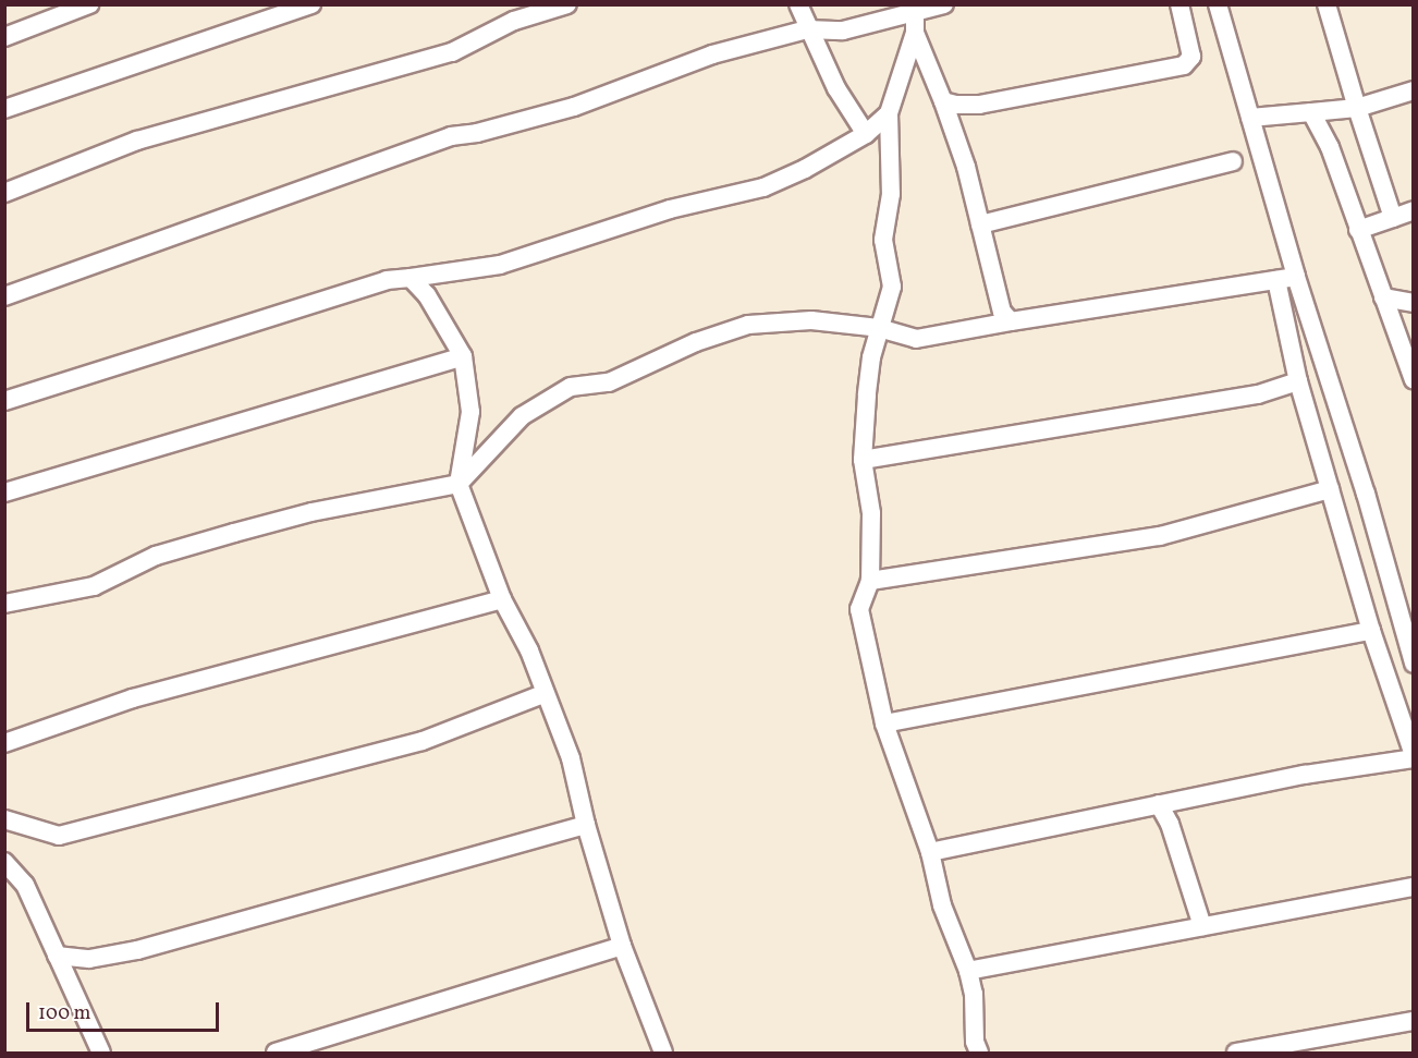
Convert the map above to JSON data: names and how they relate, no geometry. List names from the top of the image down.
{
  "scale_bar": "100 m"
}
